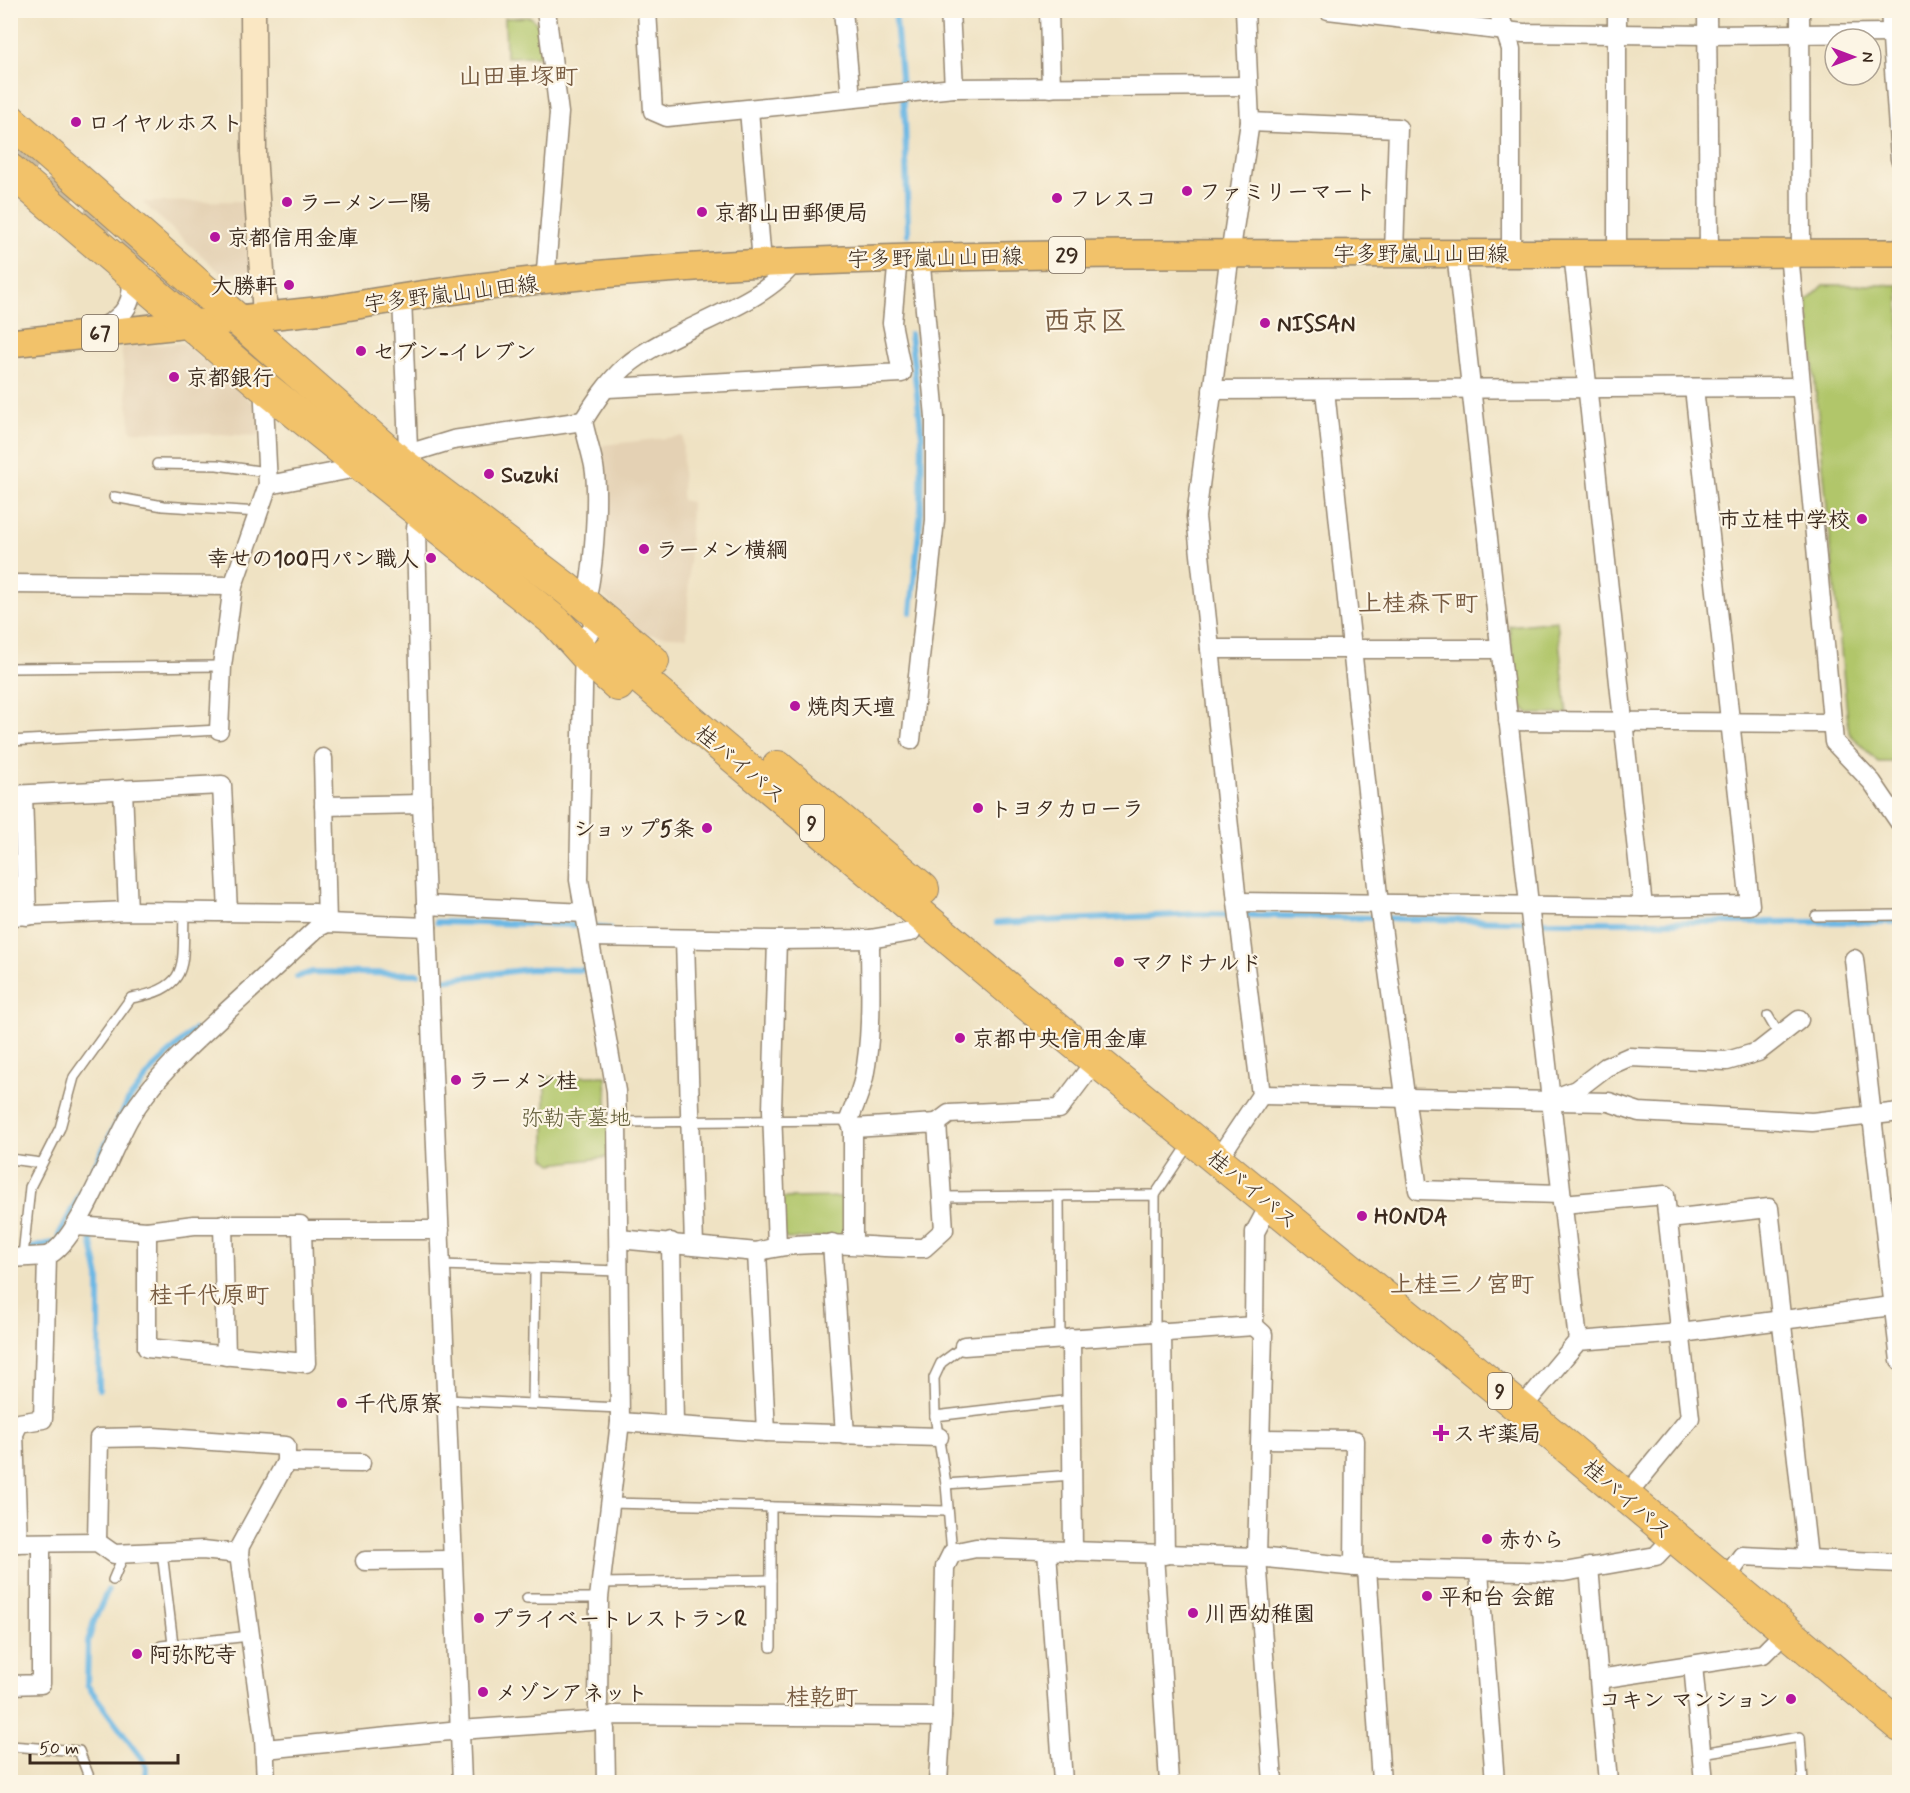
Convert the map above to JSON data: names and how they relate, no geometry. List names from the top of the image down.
{
  "streets": {
    "highway": ["桂バイパス", "9"],
    "main road": ["宇多野嵐山山田線", "29", "67"]
  },
  "crossings": [
    ["宇多野嵐山山田線", "67"]
  ],
  "districts": [
    "山田車塚町",
    "西京区",
    "上桂森下町",
    "上桂三ノ宮町",
    "桂千代原町",
    "桂乾町"
  ],
  "parks": ["弥勒寺墓地"],
  "places": {
    "other": [
      "ロイヤルホスト",
      "ファミリーマート",
      "フレスコ",
      "ラーメン一陽",
      "京都山田郵便局",
      "京都信用金庫",
      "大勝軒",
      "NISSAN",
      "セブン-イレブン",
      "京都銀行",
      "Suzuki",
      "市立桂中学校",
      "ラーメン横綱",
      "幸せの100円パン職人",
      "焼肉天壇",
      "トヨタカローラ",
      "ショップ5条",
      "マクドナルド",
      "京都中央信用金庫",
      "ラーメン桂",
      "HONDA",
      "千代原寮",
      "赤から",
      "平和台 会館",
      "川西幼稚園",
      "プライベートレストランR",
      "阿弥陀寺",
      "メゾンアネット",
      "コキン マンション"
    ],
    "health": ["スギ薬局"]
  },
  "scale_bar": "50 m",
  "north": "right"
}
